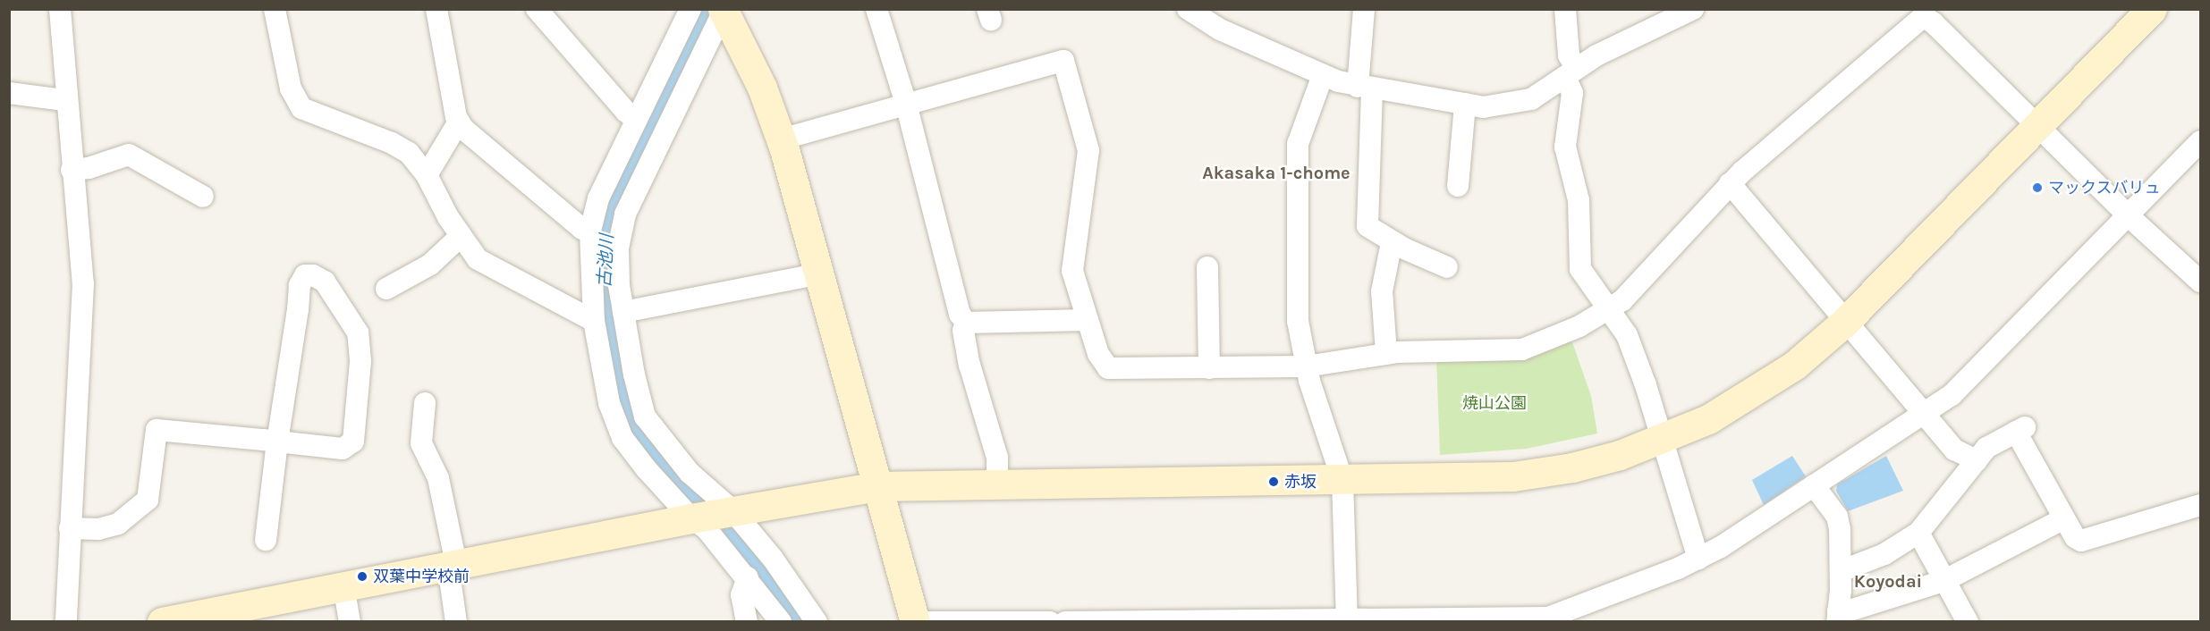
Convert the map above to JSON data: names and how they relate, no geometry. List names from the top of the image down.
{
  "districts": ["Akasaka 1-chome", "Koyodai"],
  "water": ["古池川"],
  "parks": ["焼山公園"],
  "places": ["マックスバリュ", "赤坂", "双葉中学校前"]
}
